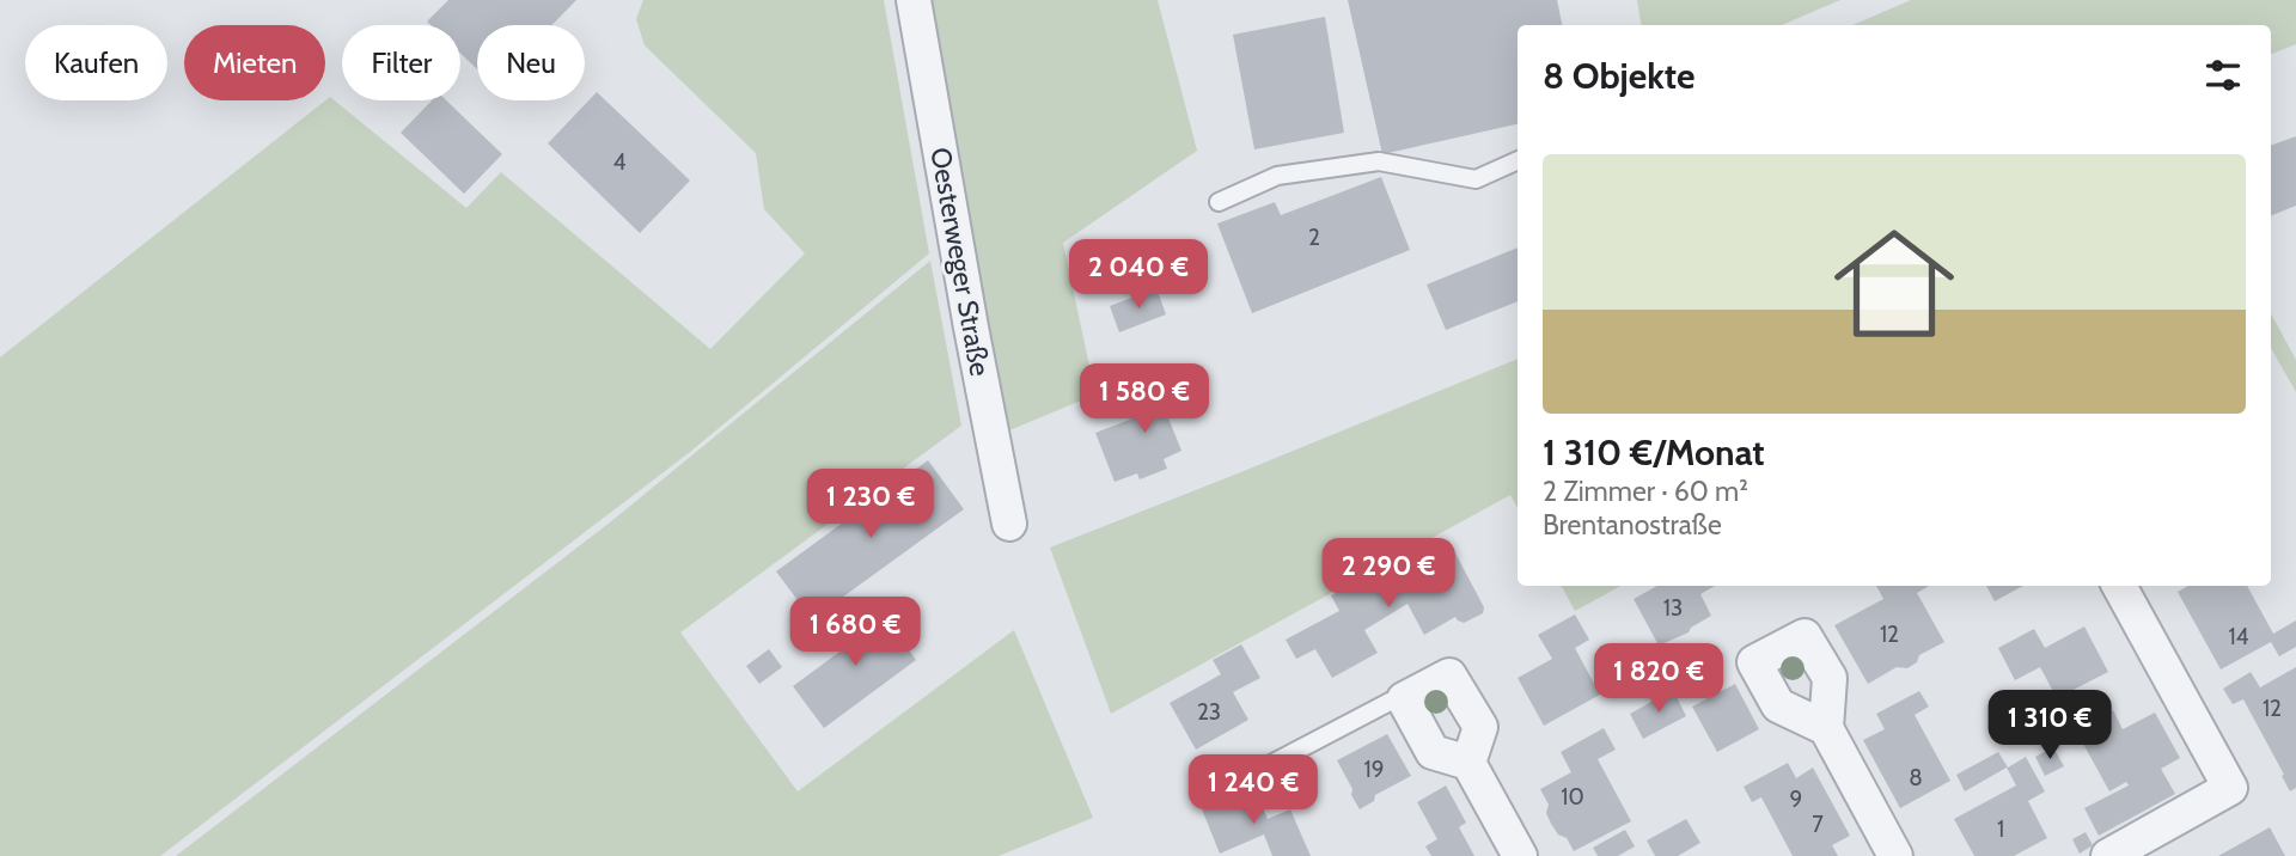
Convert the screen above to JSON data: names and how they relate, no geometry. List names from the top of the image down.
{
  "streets": {
    "street": ["Oesterweger Straße"]
  },
  "house_numbers": [
    "4",
    "2",
    "13",
    "12",
    "14",
    "12",
    "23",
    "19",
    "8",
    "10",
    "9",
    "7",
    "1"
  ],
  "page": {
    "chip": [
      "Kaufen",
      "Mieten",
      "Filter",
      "Neu"
    ],
    "heading": "8 Objekte",
    "list": [
      {
        "name": "1 310 €/Monat",
        "note": "2 Zimmer · 60 m² · Brentanostraße"
      }
    ],
    "price": [
      "2 040 €",
      "1 580 €",
      "1 230 €",
      "2 290 €",
      "1 680 €",
      "1 820 €",
      "1 310 €",
      "1 240 €"
    ]
  }
}
